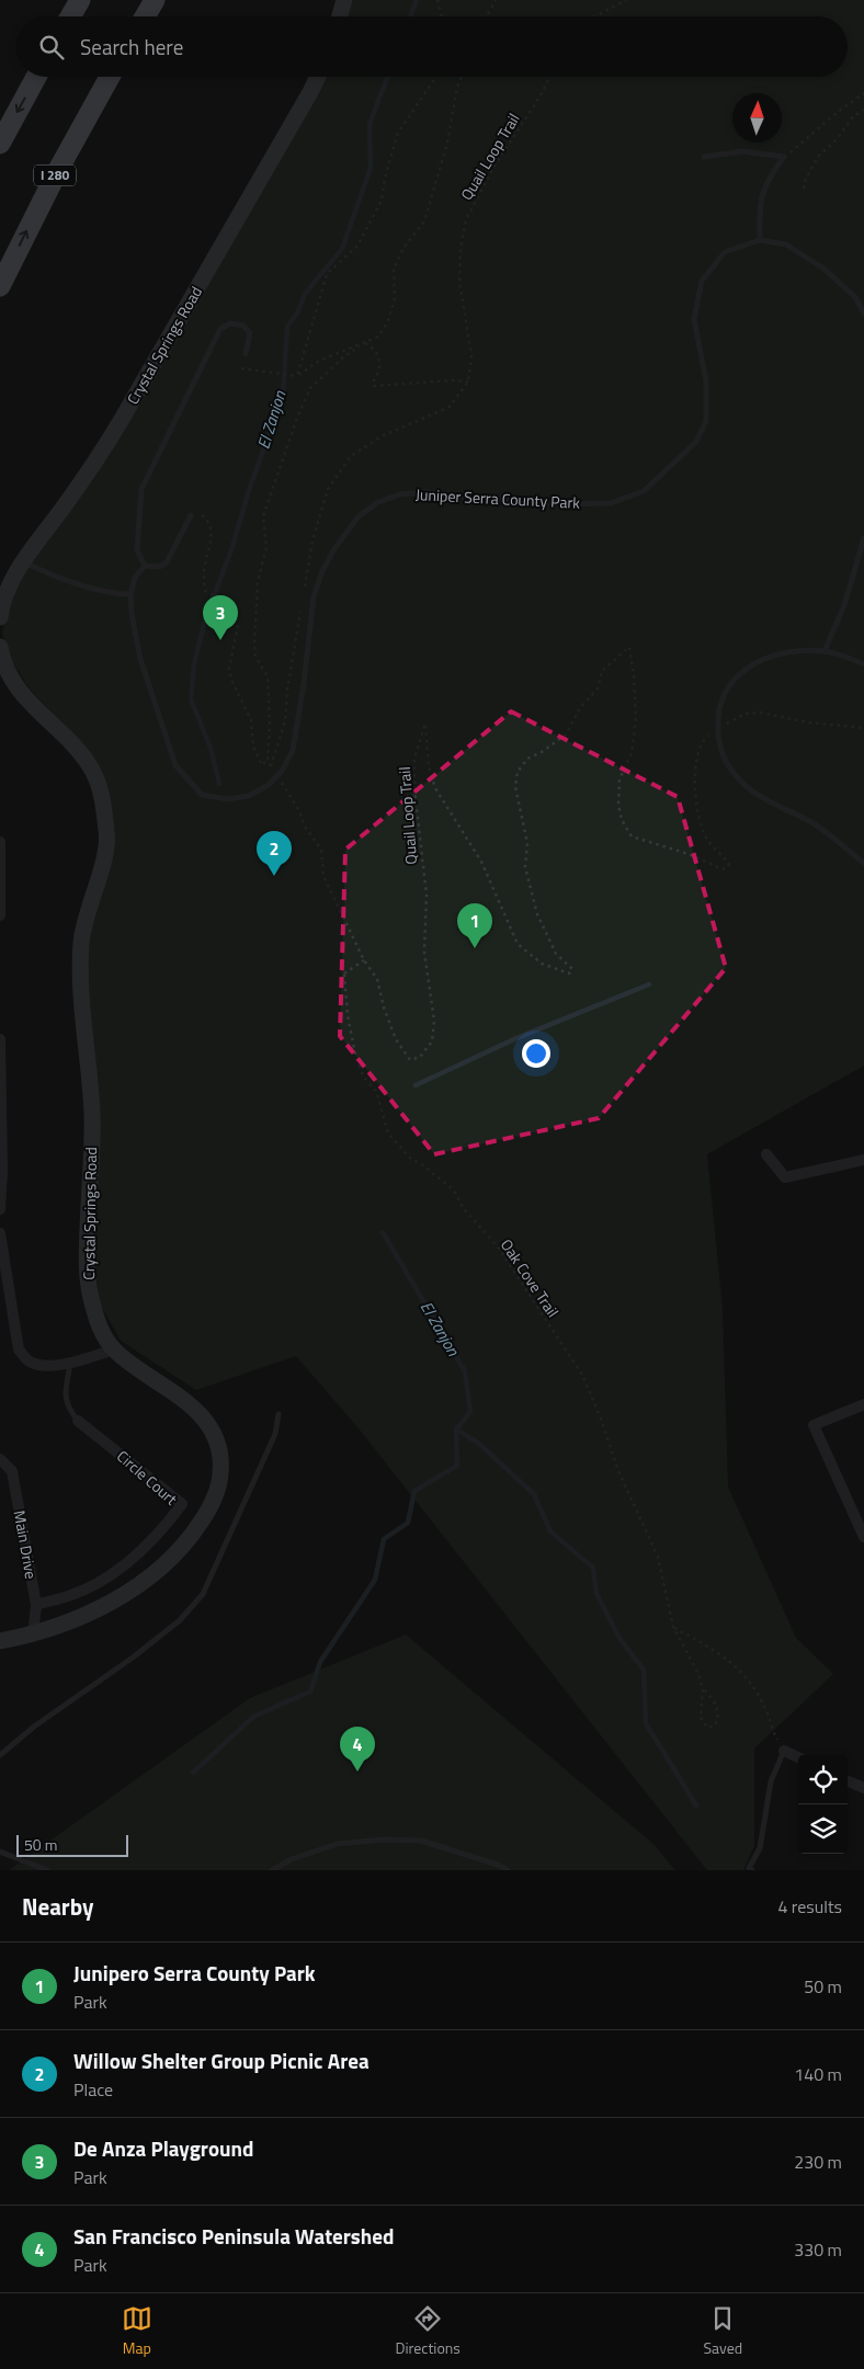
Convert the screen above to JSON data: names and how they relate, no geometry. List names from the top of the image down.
{
  "streets": {
    "highway": ["I 280"],
    "street": ["Crystal Springs Road", "Circle Court", "Main Drive"],
    "lane": ["Juniper Serra County Park"],
    "path": ["Quail Loop Trail", "Oak Cove Trail"]
  },
  "crossings": [
    ["Quail Loop Trail", "Juniper Serra County Park"],
    ["Crystal Springs Road", "Main Drive"],
    ["Circle Court", "Main Drive"]
  ],
  "water": ["El Zanjon"],
  "scale_bar": "50 m",
  "north": "top",
  "page": {
    "search": "Search here",
    "pins": [
      "3",
      "2",
      "1",
      "4"
    ],
    "scale": "50 m",
    "heading": ["Nearby", "4 results"],
    "list": [
      {
        "mark": "1",
        "name": "Junipero Serra County Park",
        "note": "Park",
        "value": "50 m"
      },
      {
        "mark": "2",
        "name": "Willow Shelter Group Picnic Area",
        "note": "Place",
        "value": "140 m"
      },
      {
        "mark": "3",
        "name": "De Anza Playground",
        "note": "Park",
        "value": "230 m"
      },
      {
        "mark": "4",
        "name": "San Francisco Peninsula Watershed",
        "note": "Park",
        "value": "330 m"
      }
    ],
    "nav": ["Map", "Directions", "Saved"]
  }
}
